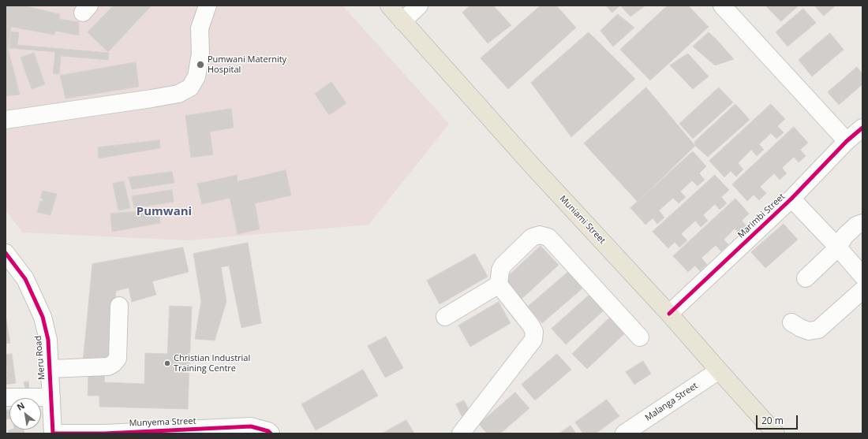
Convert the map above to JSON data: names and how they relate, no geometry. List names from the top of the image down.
{
  "streets": {
    "main road": ["Muniami Street"],
    "street": [
      "Marimbi Street",
      "Meru Road",
      "Malanga Street",
      "Munyema Street"
    ]
  },
  "crossings": [
    ["Marimbi Street", "Muniami Street"],
    ["Muniami Street", "Malanga Street"],
    ["Meru Road", "Munyema Street"]
  ],
  "districts": ["Pumwani"],
  "places": ["Pumwani Maternity Hospital", "Christian Industrial Training Centre"],
  "scale_bar": "20 m",
  "north": "top left"
}
